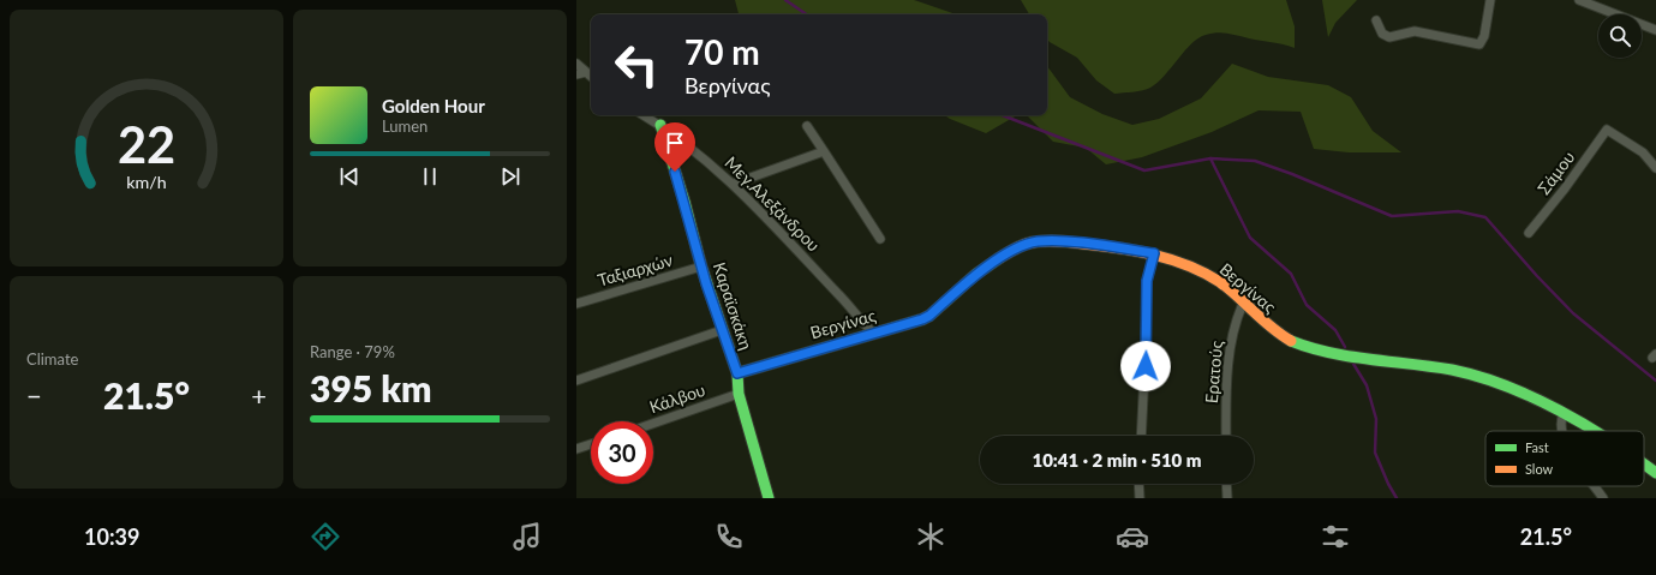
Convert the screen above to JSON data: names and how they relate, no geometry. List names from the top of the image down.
{
  "streets": {
    "street": [
      "Σάμου",
      "Μεγ.Αλεξάνδρου",
      "Ταξιαρχών",
      "Βεργίνας",
      "Καραϊσκάκη",
      "Ερατούς",
      "Κάλβου"
    ]
  },
  "crossings": [
    ["Μεγ.Αλεξάνδρου", "Βεργίνας"],
    ["Μεγ.Αλεξάνδρου", "Καραϊσκάκη"],
    ["Ταξιαρχών", "Καραϊσκάκη"],
    ["Βεργίνας", "Καραϊσκάκη"],
    ["Βεργίνας", "Ερατούς"],
    ["Καραϊσκάκη", "Κάλβου"]
  ],
  "legend": ["Fast", "Slow"],
  "page": {
    "turn": ["70 m", "Βεργίνας"],
    "song": ["Golden Hour", "Lumen"],
    "tile": [
      "Climate",
      ["Range · 79%", "395 km"]
    ],
    "heat": ["−", "21.5°", "+"],
    "limit": "30",
    "trip": "10:41 · 2 min · 510 m",
    "tabs": ["10:39", "21.5°"],
    "gauge": ["22", "km/h"]
  }
}
